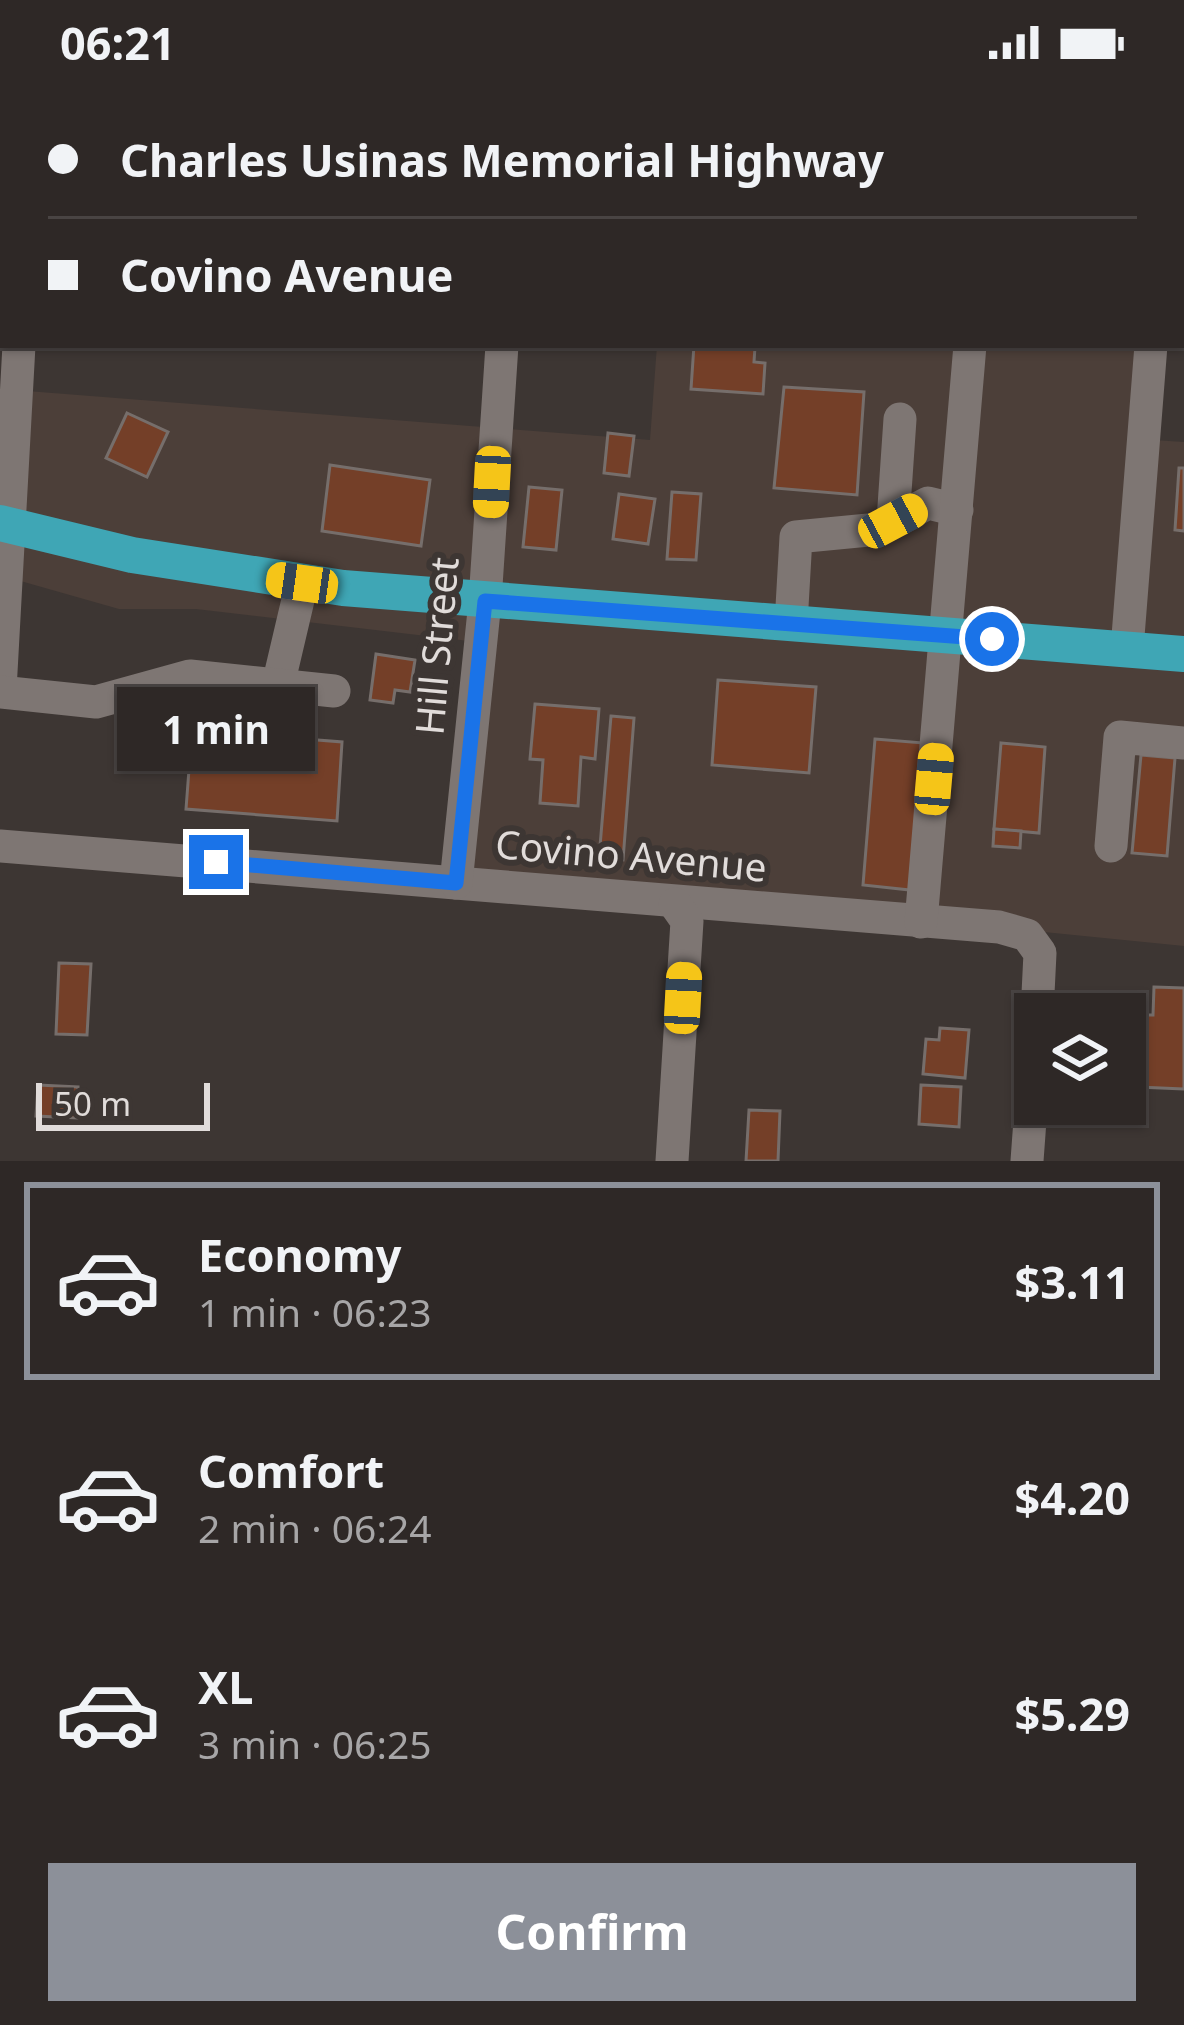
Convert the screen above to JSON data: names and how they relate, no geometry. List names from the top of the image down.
{
  "streets": {
    "street": ["Hill Street", "Covino Avenue"]
  },
  "crossings": [
    ["Hill Street", "Covino Avenue"]
  ],
  "scale_bar": "50 m",
  "page": {
    "status": "06:21",
    "banner": ["Charles Usinas Memorial Highway", "Covino Avenue"],
    "bubble": "1 min",
    "scale": "50 m",
    "list": [
      {
        "name": "Economy",
        "note": "1 min · 06:23",
        "value": "$3.11"
      },
      {
        "name": "Comfort",
        "note": "2 min · 06:24",
        "value": "$4.20"
      },
      {
        "name": "XL",
        "note": "3 min · 06:25",
        "value": "$5.29"
      }
    ],
    "buttons": "Confirm"
  }
}
